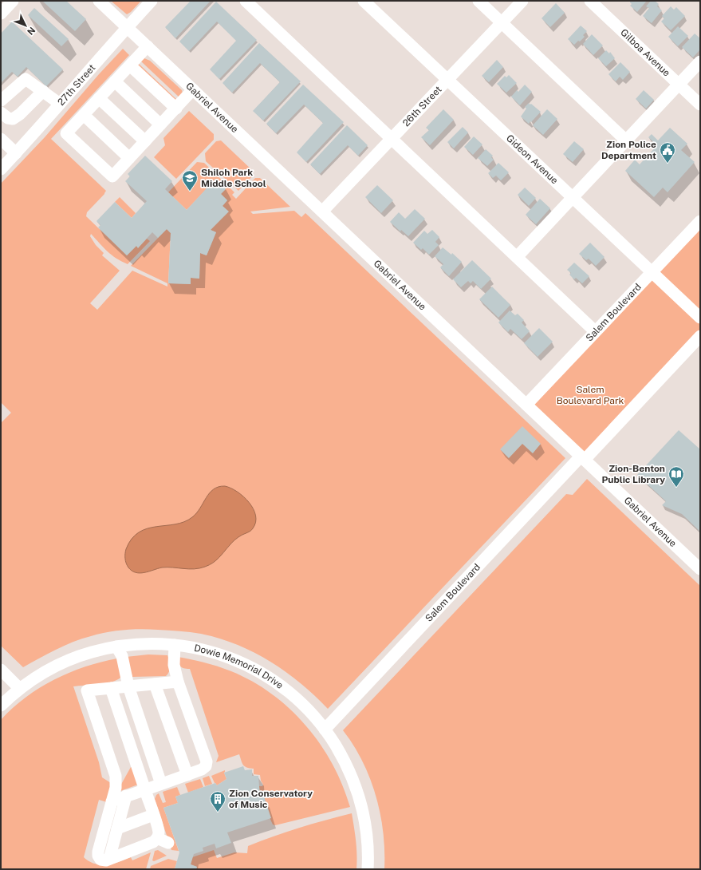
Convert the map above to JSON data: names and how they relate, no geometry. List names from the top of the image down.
{
  "streets": {
    "street": [
      "Gilboa Avenue",
      "27th Street",
      "26th Street",
      "Gabriel Avenue",
      "Gideon Avenue",
      "Salem Boulevard",
      "Dowie Memorial Drive"
    ]
  },
  "crossings": [
    ["27th Street", "Gabriel Avenue"],
    ["26th Street", "Gabriel Avenue"],
    ["26th Street", "Gideon Avenue"],
    ["Gabriel Avenue", "Salem Boulevard"],
    ["Gideon Avenue", "Salem Boulevard"],
    ["Salem Boulevard", "Dowie Memorial Drive"]
  ],
  "parks": ["Salem Boulevard Park"],
  "places": {
    "public building": ["Zion Police Department"],
    "school or university": ["Shiloh Park Middle School"],
    "library": ["Zion-Benton Public Library"],
    "building": ["Zion Conservatory of Music"]
  },
  "north": "bottom right"
}
